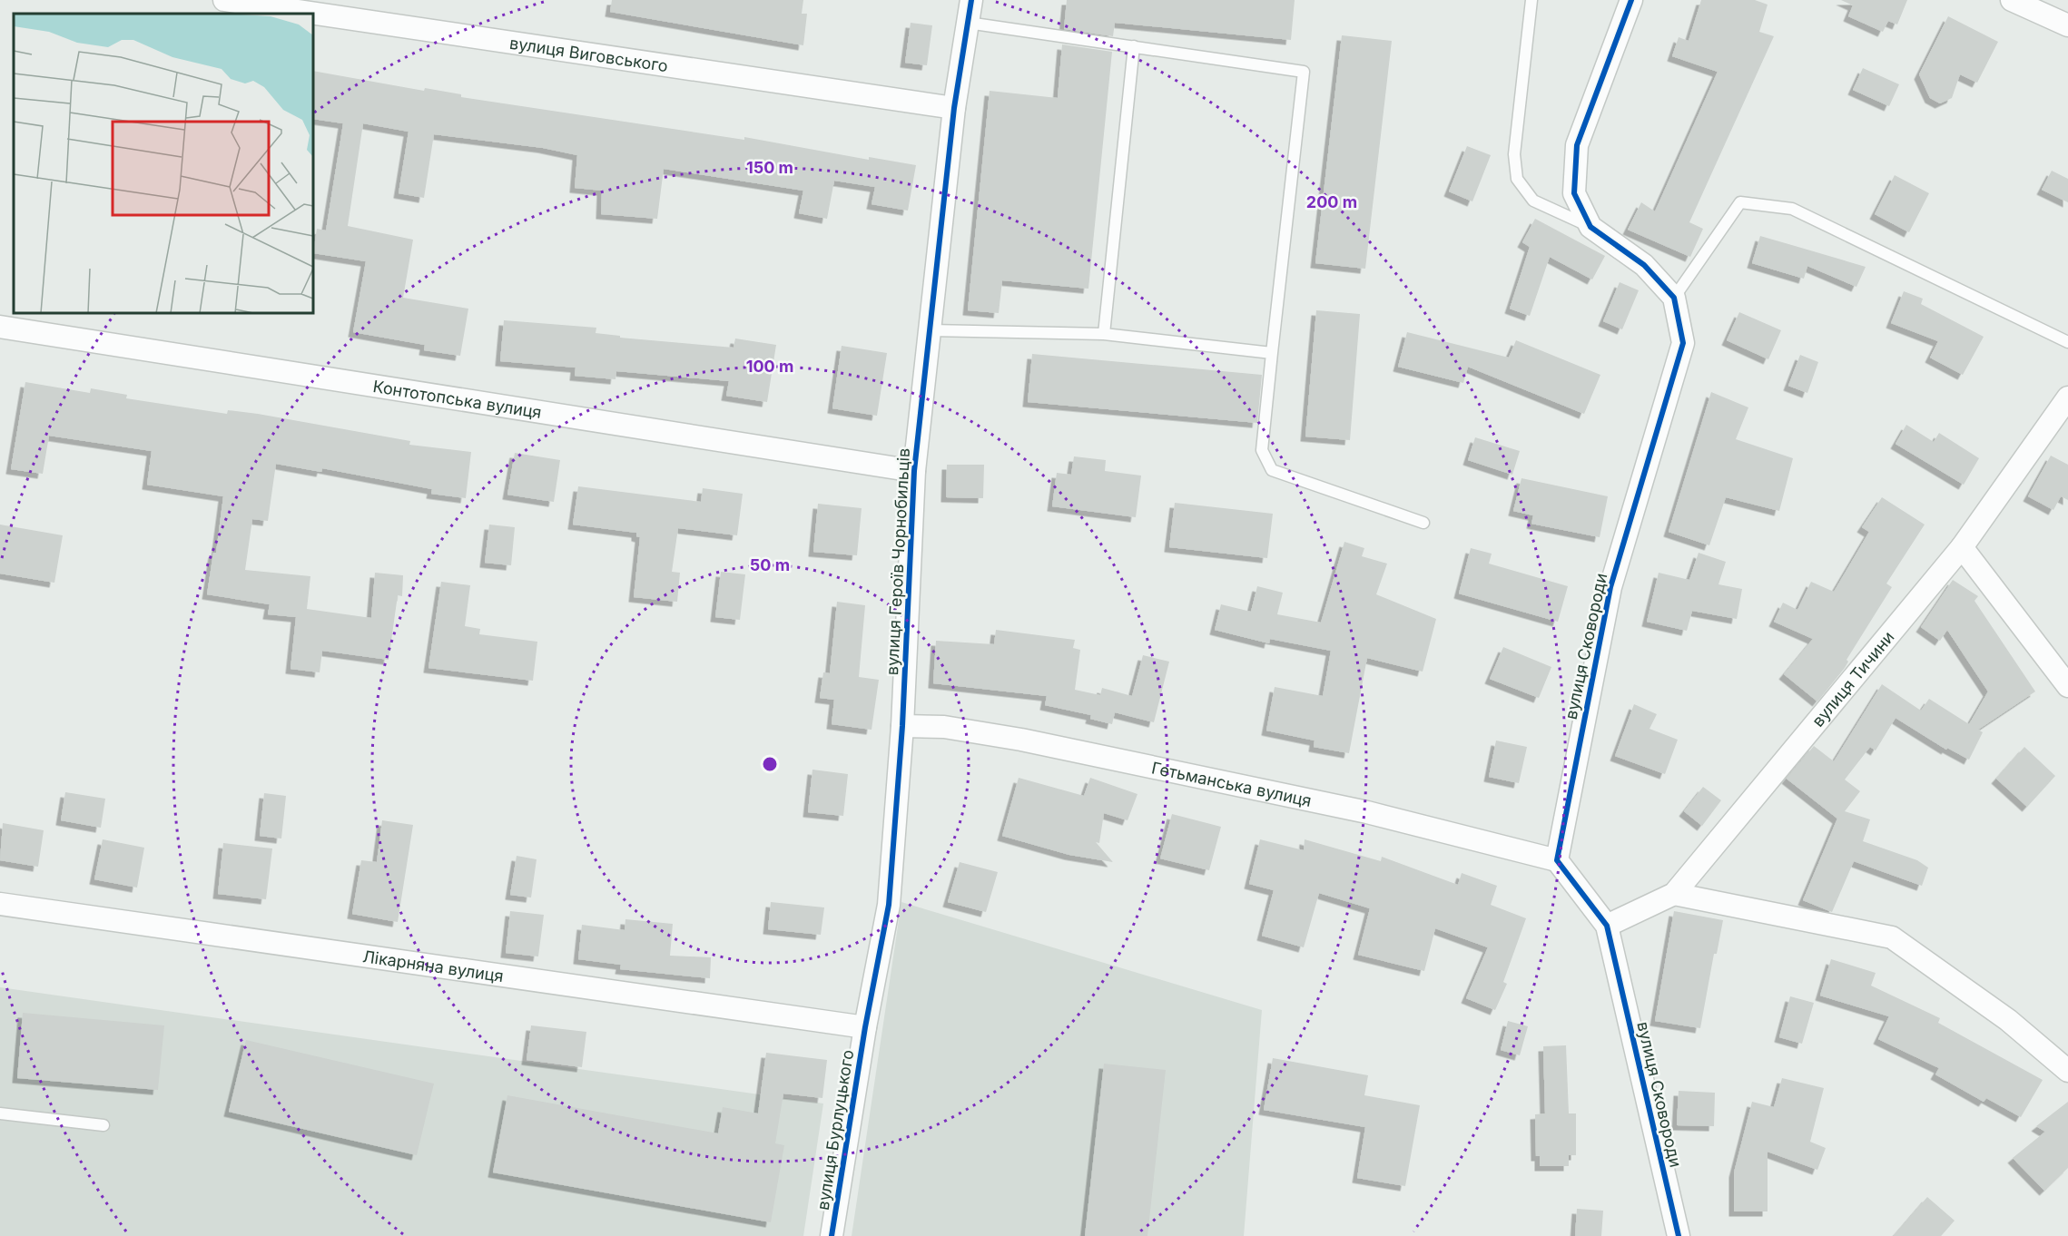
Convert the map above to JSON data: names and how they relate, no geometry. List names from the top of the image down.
{
  "streets": {
    "street": [
      "вулиця Виговського",
      "Контотопська вулиця",
      "вулиця Героїв Чорнобильців",
      "вулиця Сковороди",
      "вулиця Тичини",
      "Гетьманська вулиця",
      "Лікарняна вулиця",
      "вулиця Бурлуцького"
    ]
  },
  "crossings": [
    ["вулиця Виговського", "вулиця Героїв Чорнобильців"],
    ["Контотопська вулиця", "вулиця Героїв Чорнобильців"],
    ["вулиця Героїв Чорнобильців", "Гетьманська вулиця"],
    ["вулиця Героїв Чорнобильців", "Лікарняна вулиця"],
    ["вулиця Героїв Чорнобильців", "вулиця Бурлуцького"],
    ["вулиця Сковороди", "вулиця Тичини"],
    ["вулиця Сковороди", "Гетьманська вулиця"],
    ["Лікарняна вулиця", "вулиця Бурлуцького"]
  ],
  "rings": [
    "150 m",
    "200 m",
    "100 m",
    "50 m"
  ]
}
